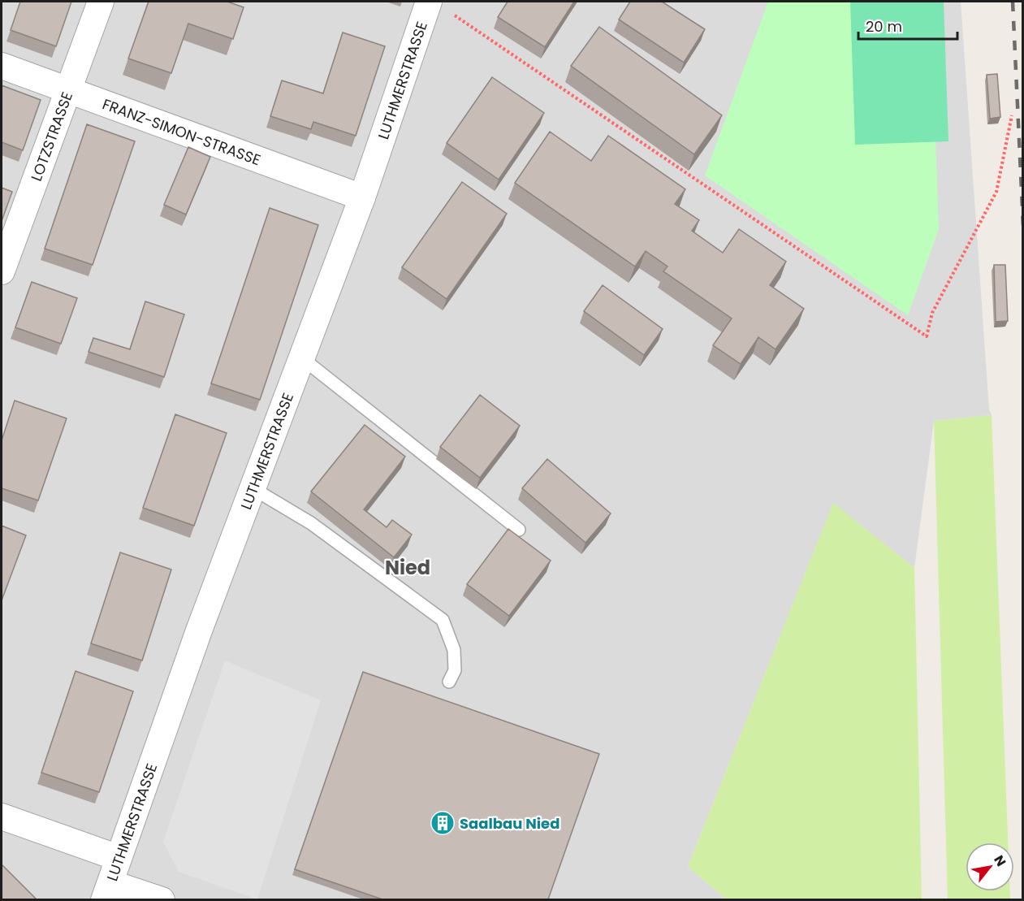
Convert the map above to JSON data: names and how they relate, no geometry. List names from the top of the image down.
{
  "streets": {
    "street": ["LUTHMERSTRASSE", "FRANZ-SIMON-STRASSE", "LOTZSTRASSE"]
  },
  "crossings": [
    ["LUTHMERSTRASSE", "FRANZ-SIMON-STRASSE"],
    ["FRANZ-SIMON-STRASSE", "LOTZSTRASSE"]
  ],
  "districts": ["Nied"],
  "places": {
    "building": ["Saalbau Nied"]
  },
  "scale_bar": "20 m",
  "north": "top right"
}
